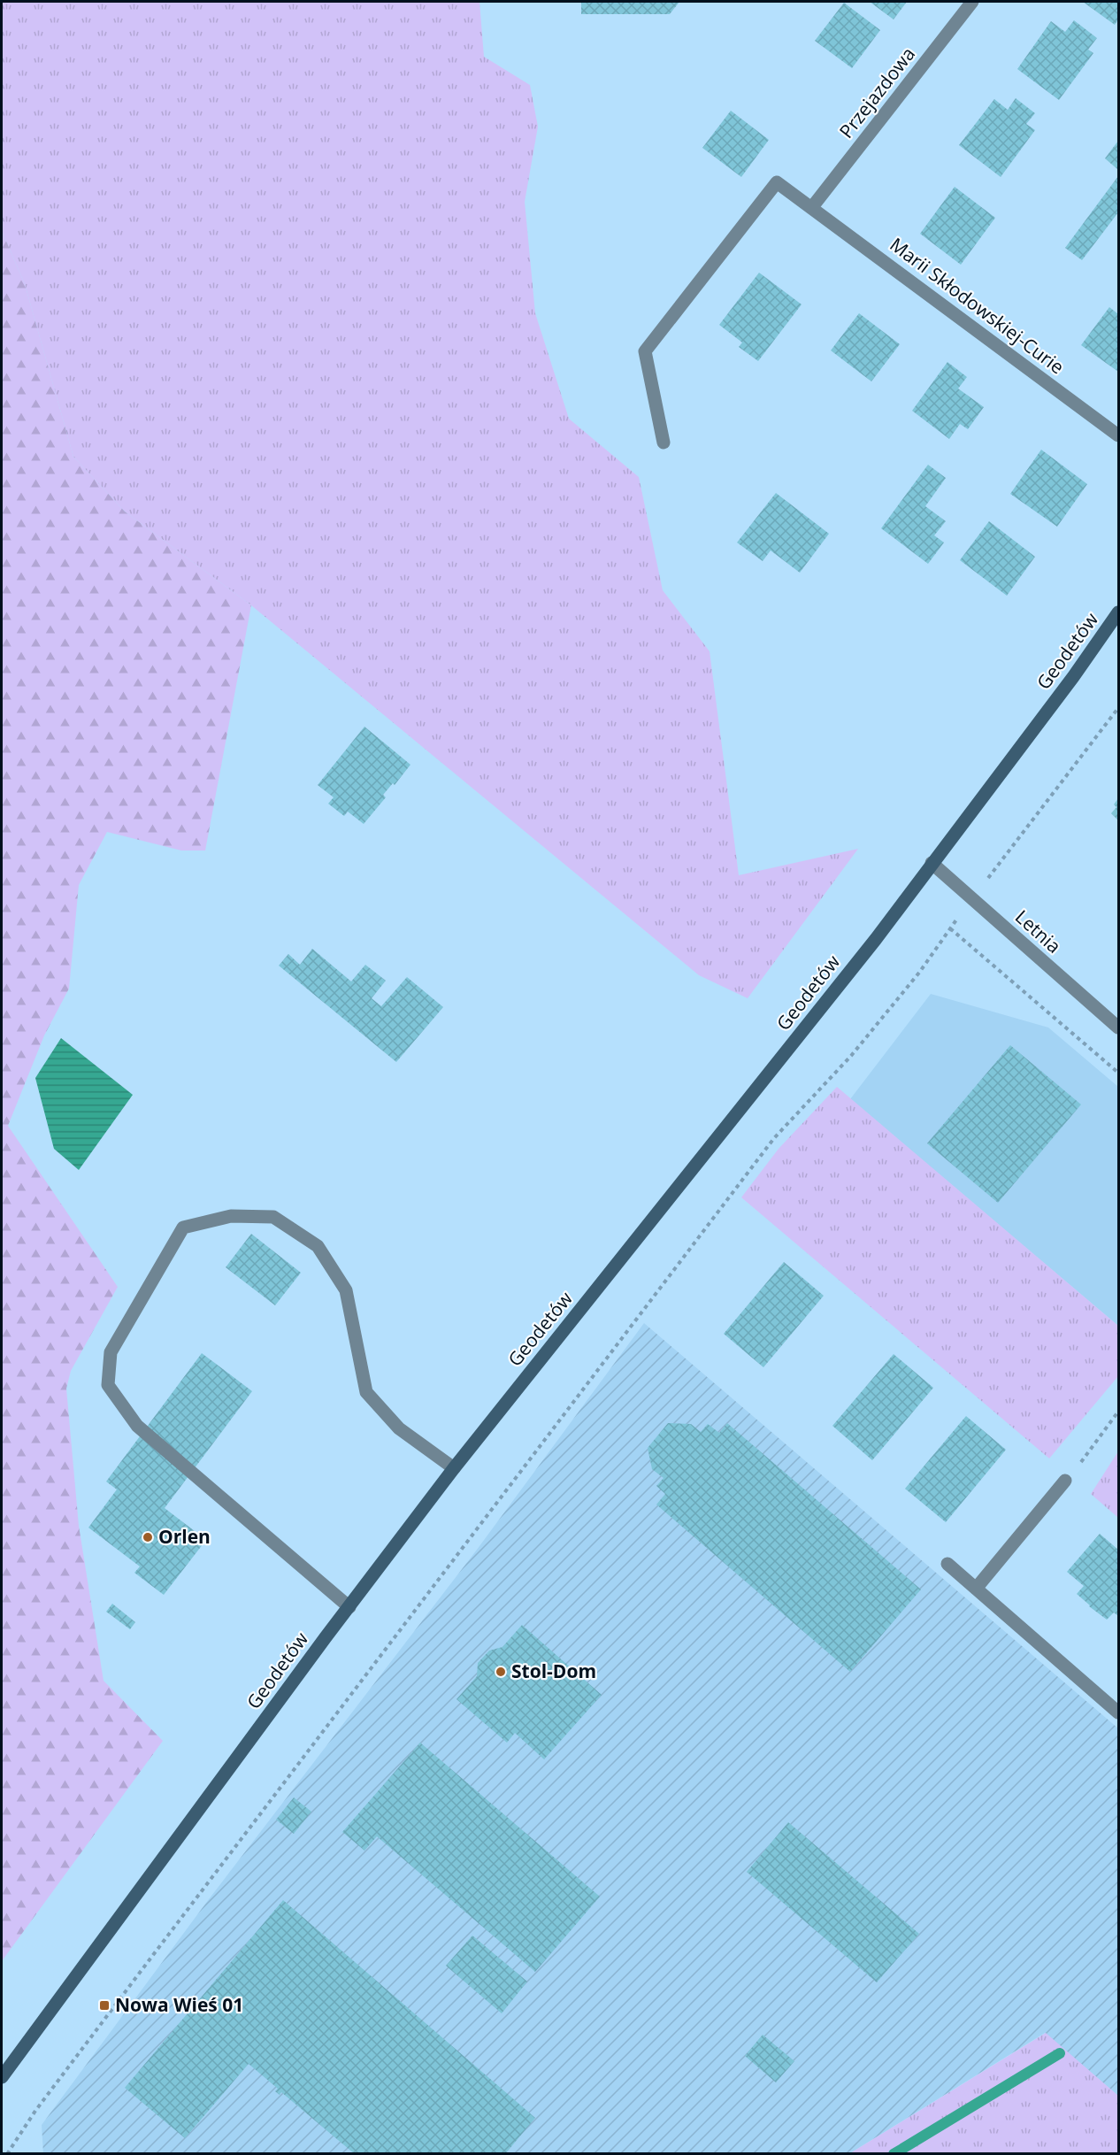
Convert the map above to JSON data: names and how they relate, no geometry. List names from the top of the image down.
{
  "streets": {
    "main road": ["Geodetów"],
    "street": ["Przejazdowa", "Marii Skłodowskiej-Curie", "Letnia"]
  },
  "crossings": [
    ["Przejazdowa", "Marii Skłodowskiej-Curie"],
    ["Geodetów", "Letnia"]
  ],
  "places": {
    "other": ["Orlen", "Stol-Dom"],
    "transit": ["Nowa Wieś 01"]
  }
}
